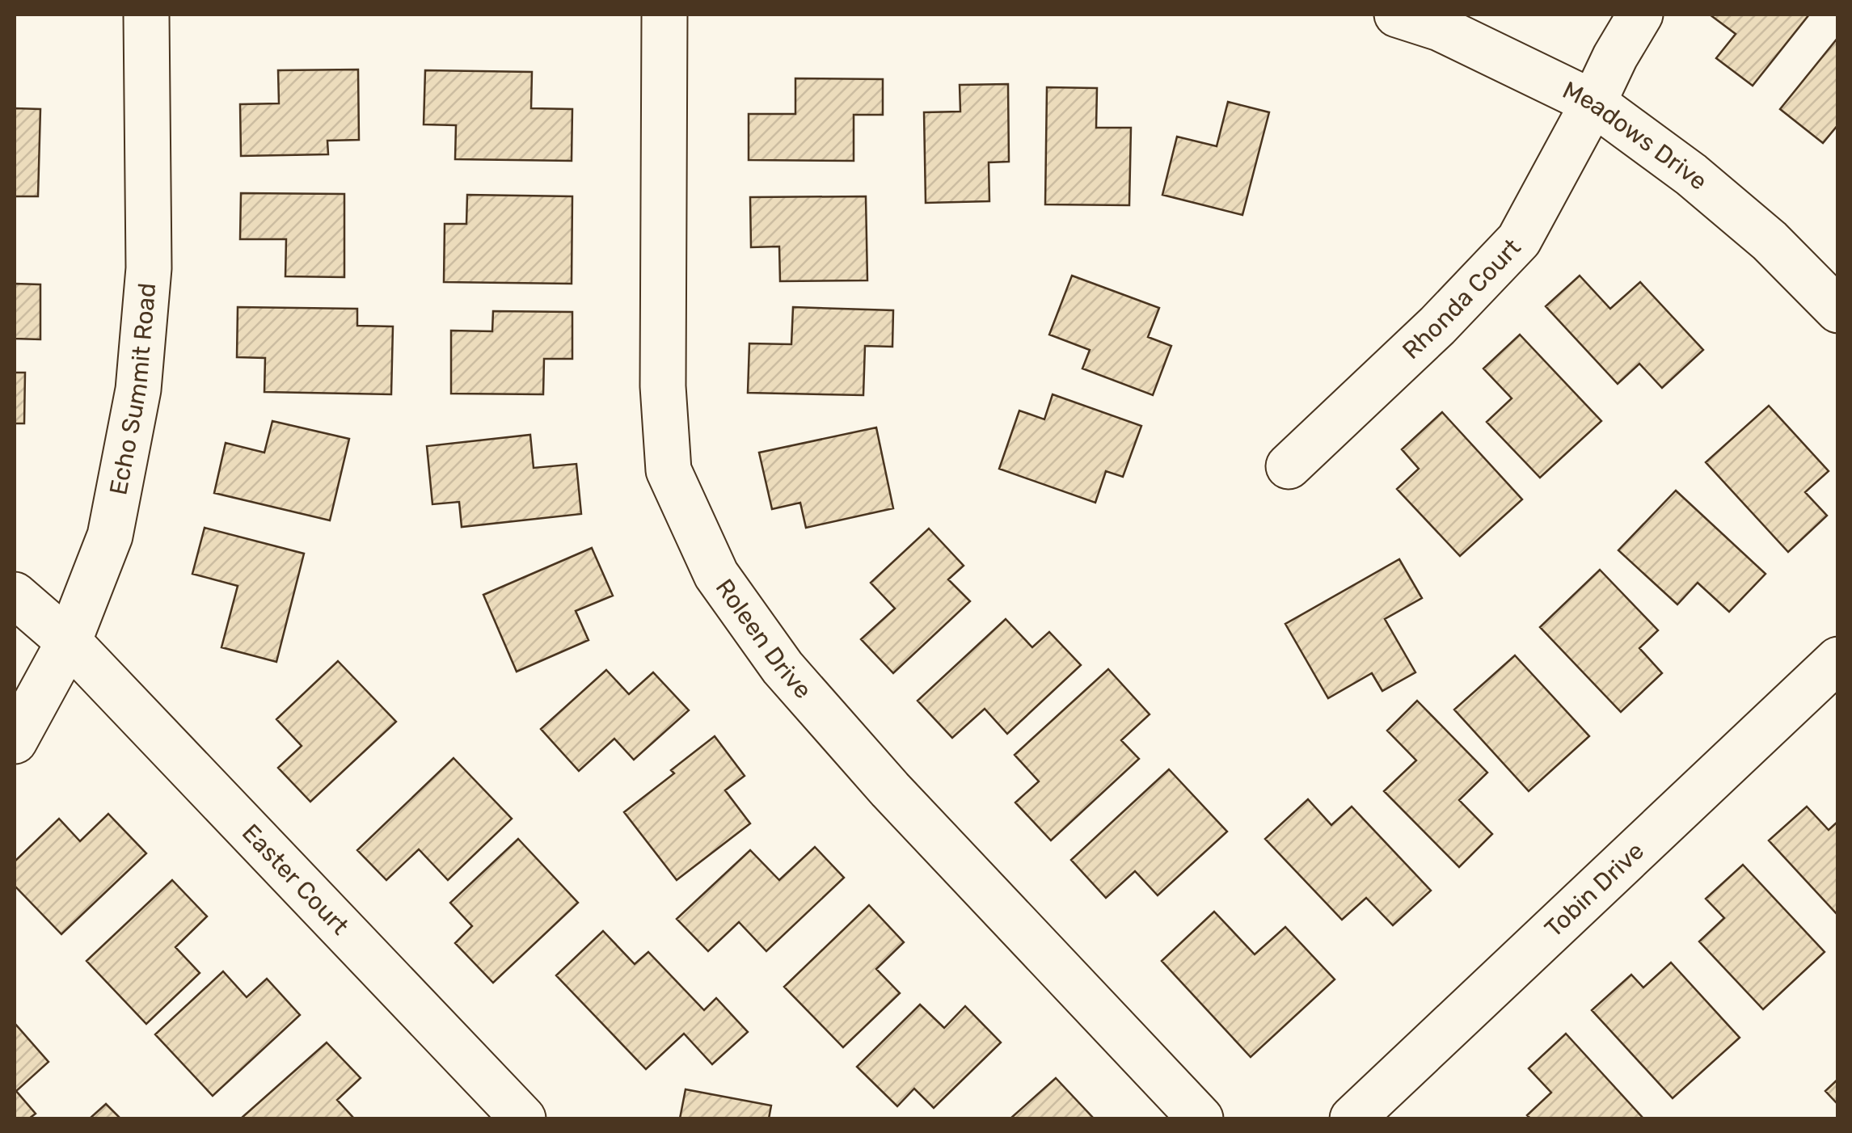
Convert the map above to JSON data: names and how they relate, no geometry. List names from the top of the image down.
{
  "streets": {
    "street": [
      "Meadows Drive",
      "Rhonda Court",
      "Echo Summit Road",
      "Roleen Drive",
      "Easter Court",
      "Tobin Drive"
    ]
  },
  "crossings": [
    ["Meadows Drive", "Rhonda Court"],
    ["Echo Summit Road", "Easter Court"]
  ]
}
